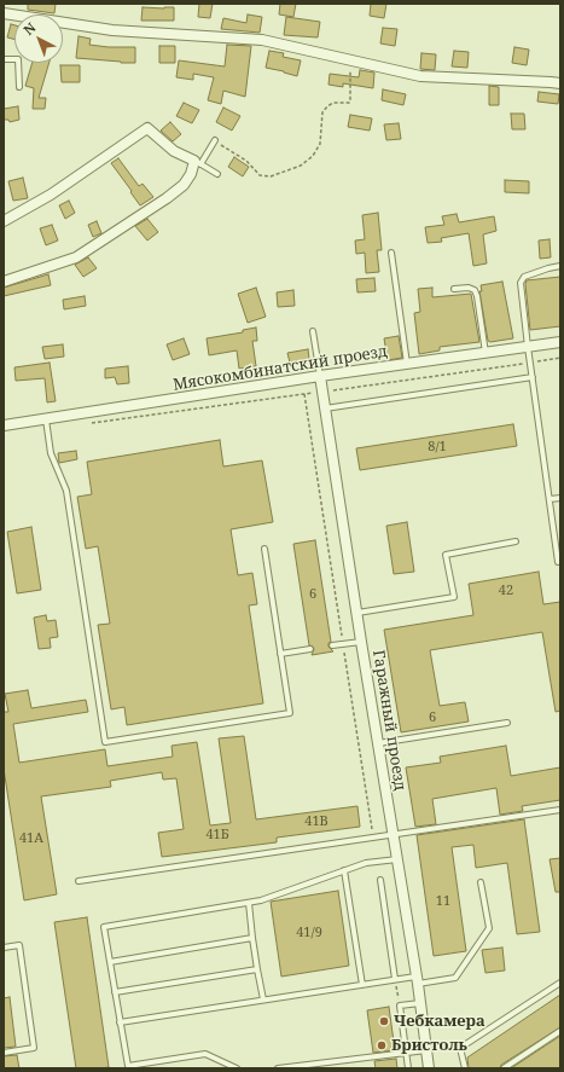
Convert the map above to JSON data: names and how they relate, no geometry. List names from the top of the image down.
{
  "streets": {
    "street": ["Мясокомбинатский проезд", "Гаражный проезд"]
  },
  "crossings": [
    ["Мясокомбинатский проезд", "Гаражный проезд"]
  ],
  "places": ["Чебкамера", "Бристоль"],
  "house_numbers": [
    "8/1",
    "42",
    "6",
    "6",
    "41В",
    "41Б",
    "41А",
    "11",
    "41/9"
  ],
  "north": "top left"
}
